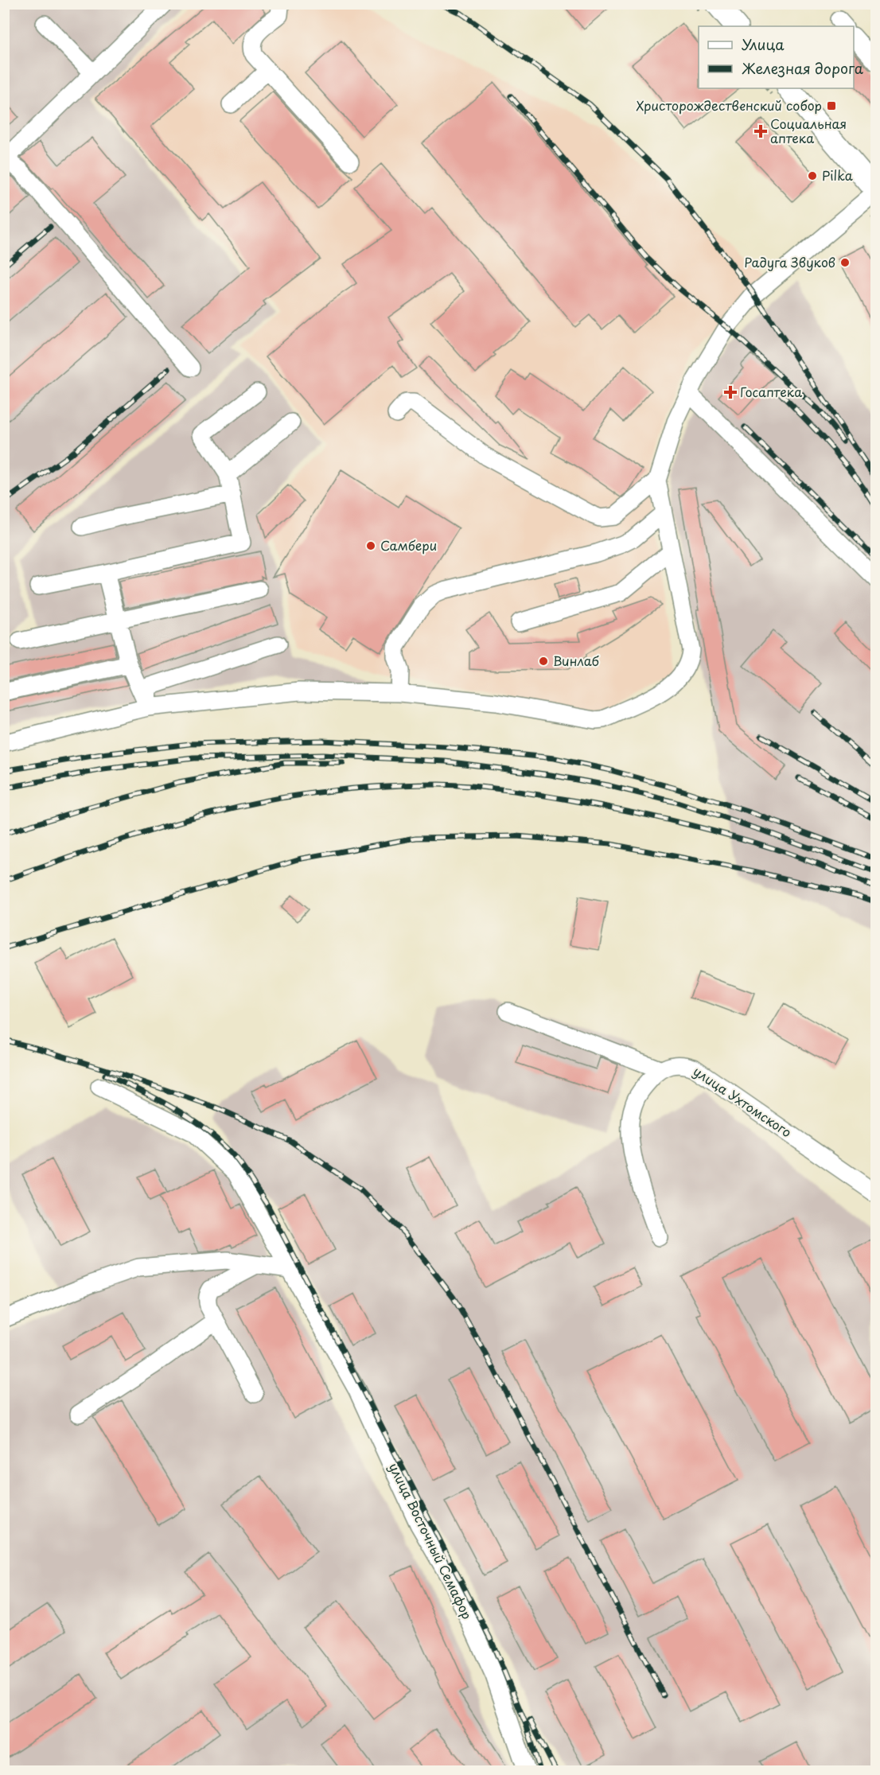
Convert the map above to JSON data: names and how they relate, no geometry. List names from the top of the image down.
{
  "streets": {
    "street": ["улица Ухтомского", "улица Восточный Семафор"]
  },
  "places": {
    "transit": ["Христорождественский собор"],
    "health": ["Социальная аптека", "Госаптека"],
    "other": [
      "Pilka",
      "Радуга Звуков",
      "Самбери",
      "Винлаб"
    ]
  },
  "legend": ["Улица", "Железная дорога"]
}
